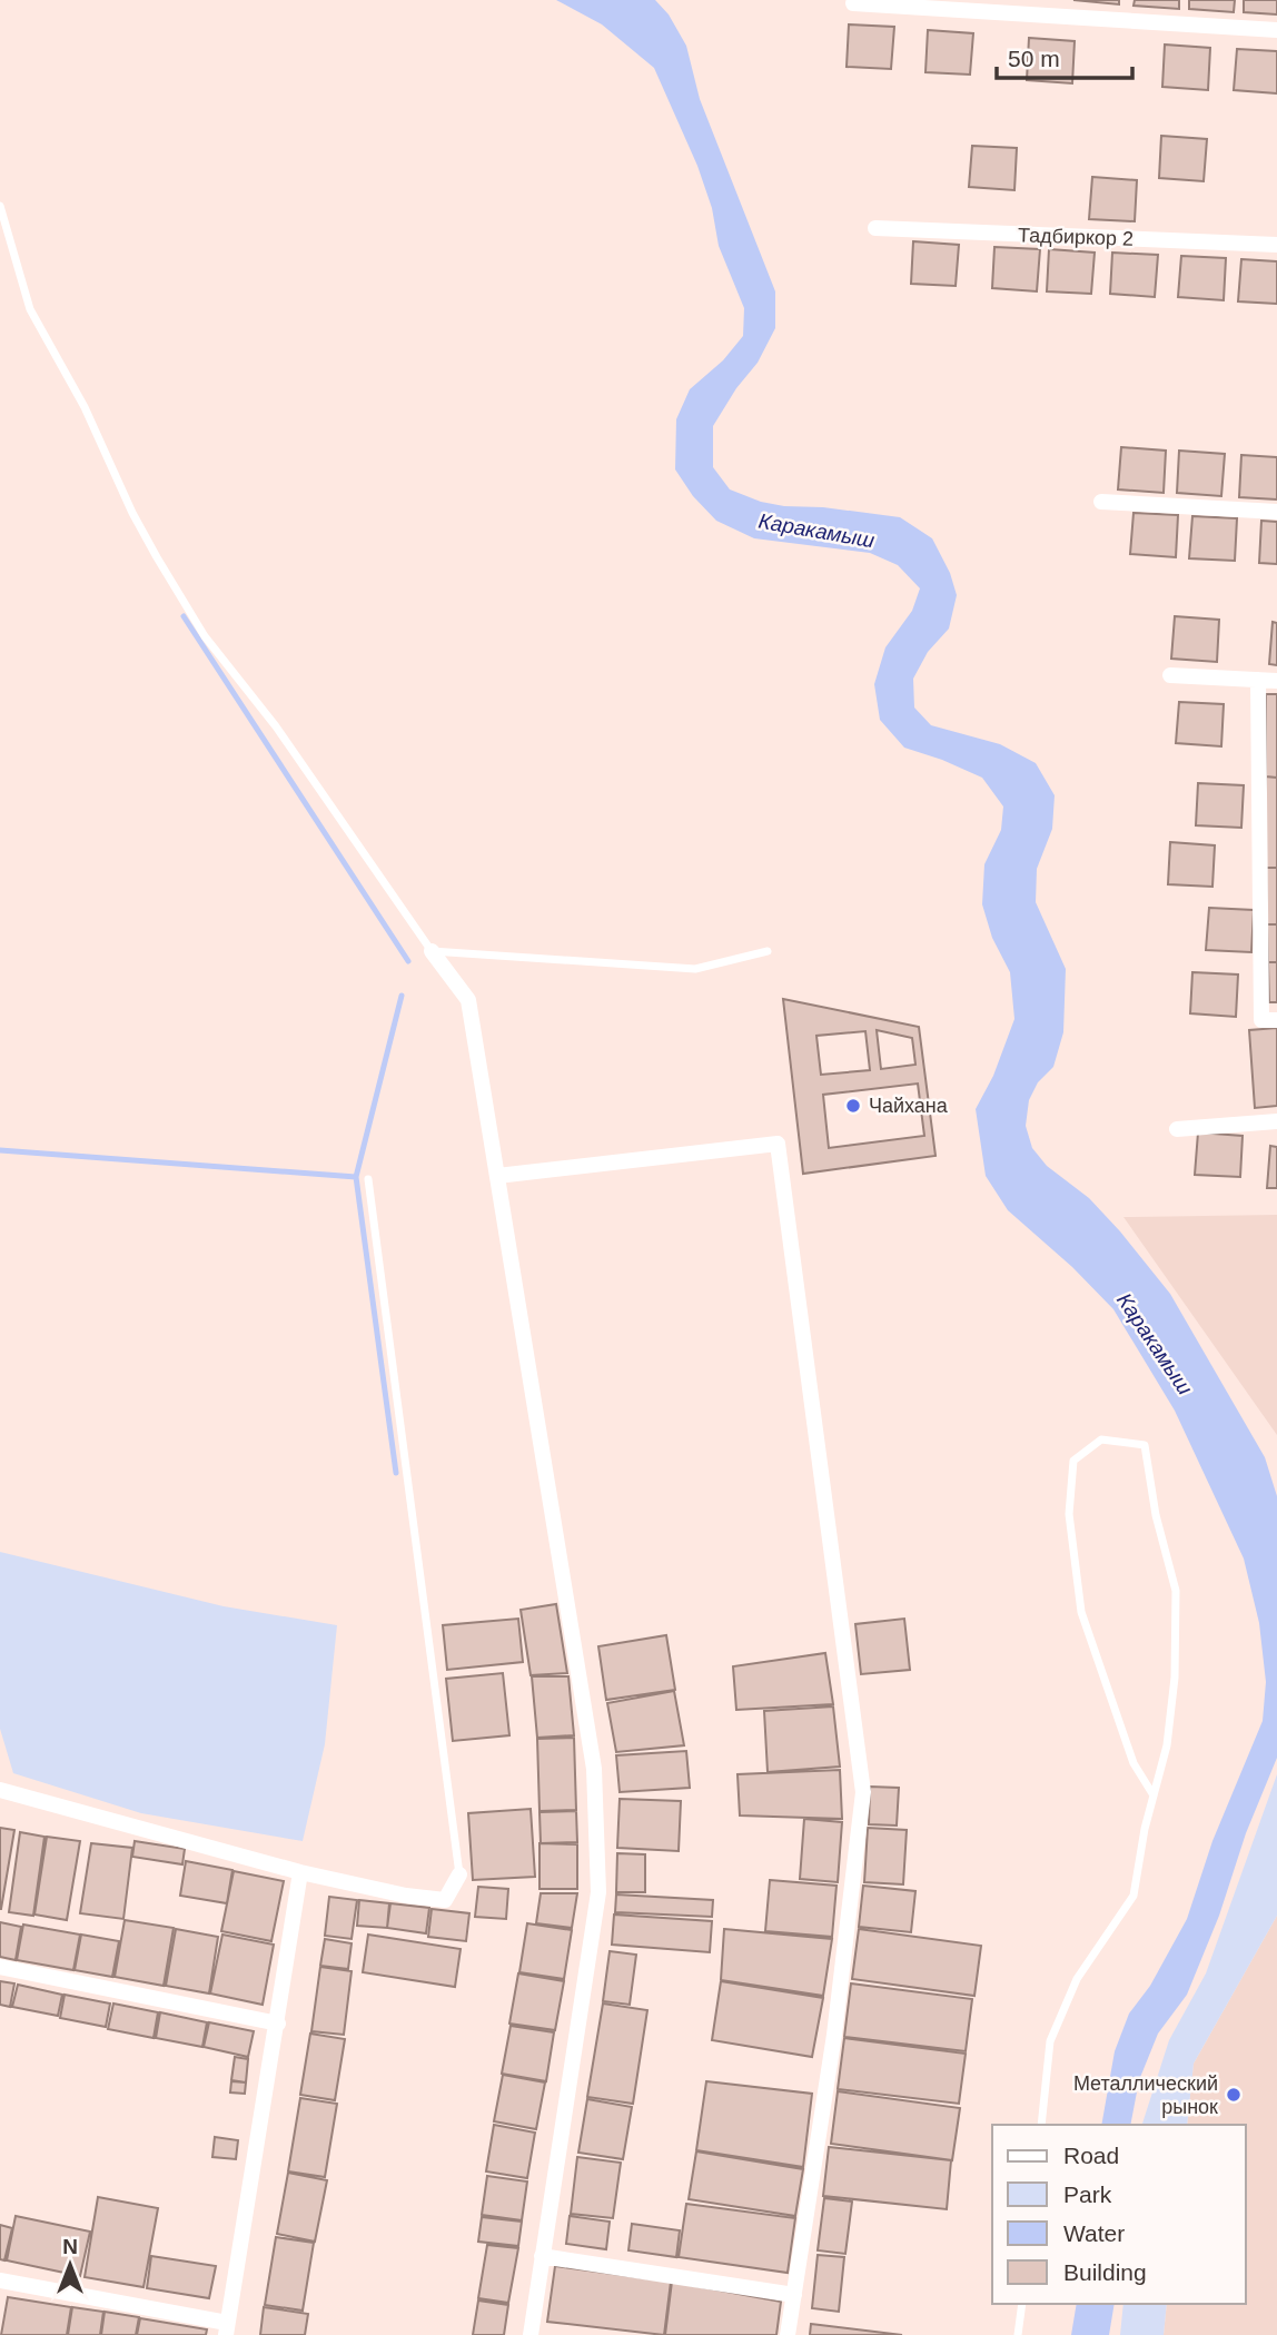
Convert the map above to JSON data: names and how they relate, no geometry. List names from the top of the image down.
{
  "streets": {
    "street": ["Тадбиркор 2"]
  },
  "water": ["Каракамыш"],
  "places": ["Чайхана", "Металлический рынок"],
  "legend": [
    "Road",
    "Park",
    "Water",
    "Building"
  ],
  "scale_bar": "50 m",
  "north": "top"
}
